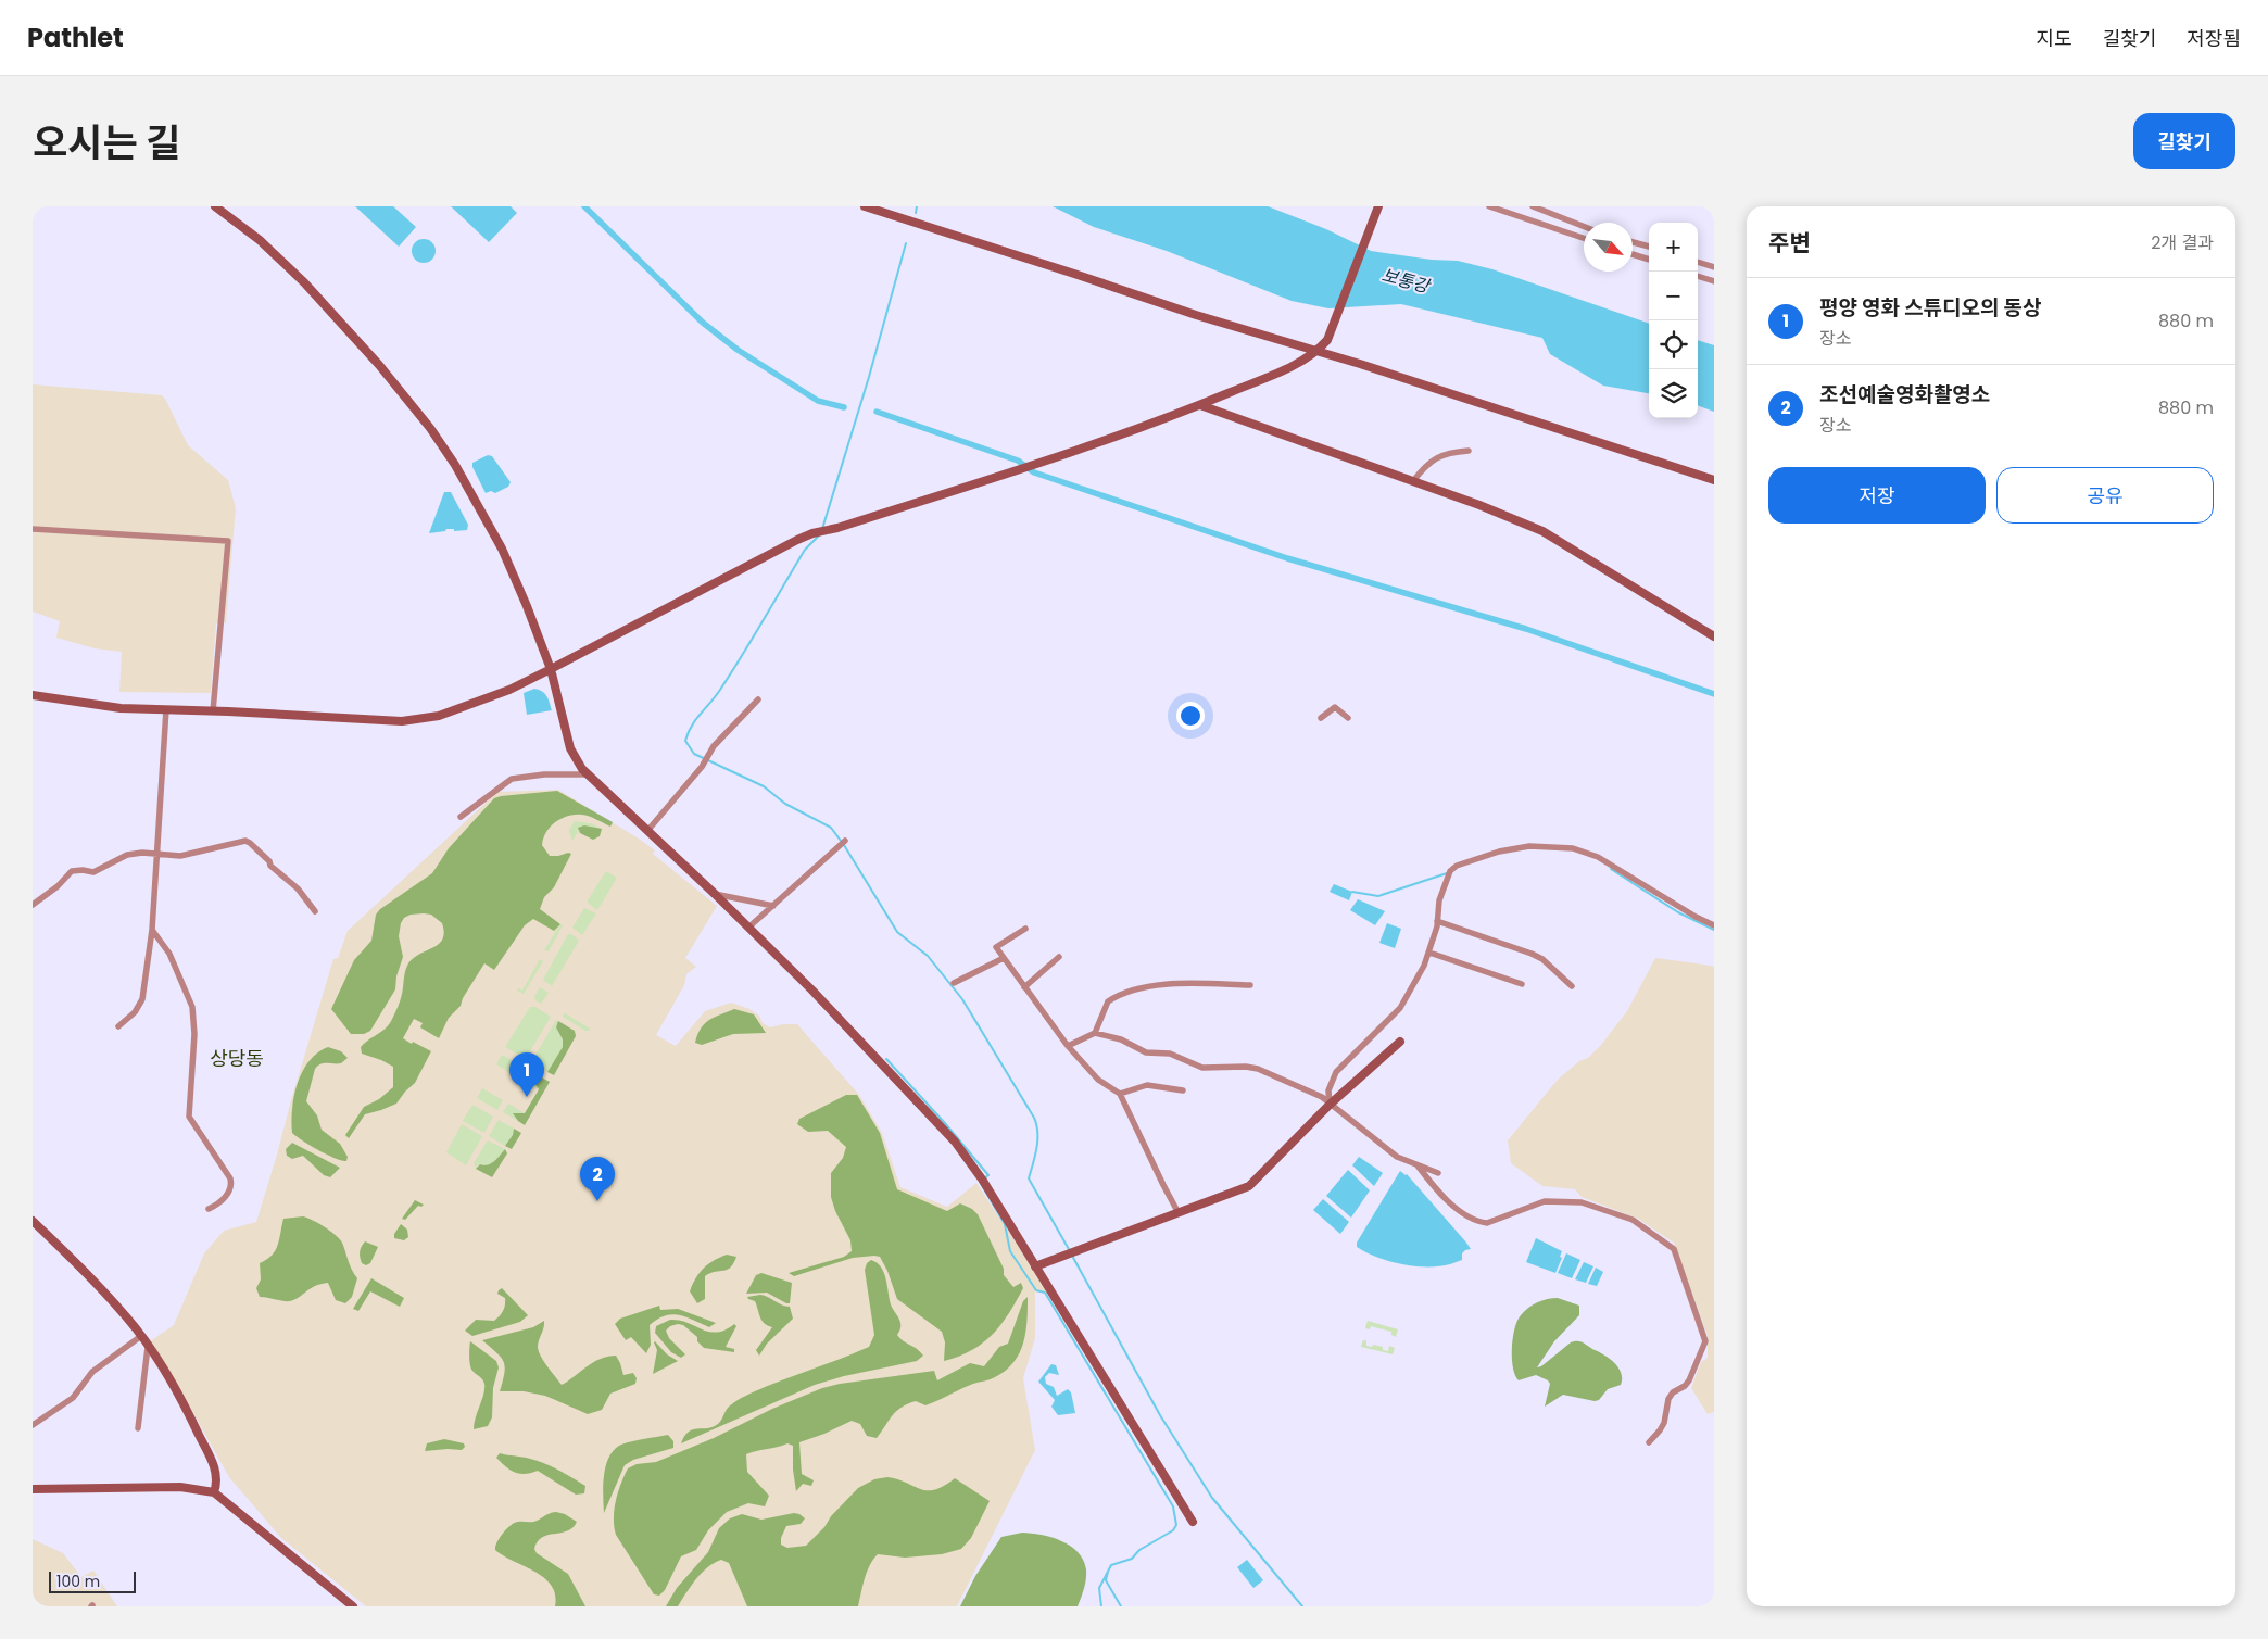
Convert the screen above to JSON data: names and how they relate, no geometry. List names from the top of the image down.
{
  "districts": ["상당동"],
  "water": ["보통강"],
  "scale_bar": "100 m",
  "north": "bottom right",
  "page": {
    "header": "Pathlet",
    "nav": ["지도", "길찾기", "저장됨"],
    "title": "오시는 길",
    "buttons": [
      "길찾기",
      ["저장", "공유"]
    ],
    "heading": ["주변", "2개 결과"],
    "map_buttons": ["+", "−"],
    "list": [
      {
        "mark": "1",
        "name": "평양 영화 스튜디오의 동상",
        "note": "장소",
        "value": "880 m"
      },
      {
        "mark": "2",
        "name": "조선예술영화촬영소",
        "note": "장소",
        "value": "880 m"
      }
    ],
    "pins": ["1", "2"],
    "scale": "100 m"
  }
}
